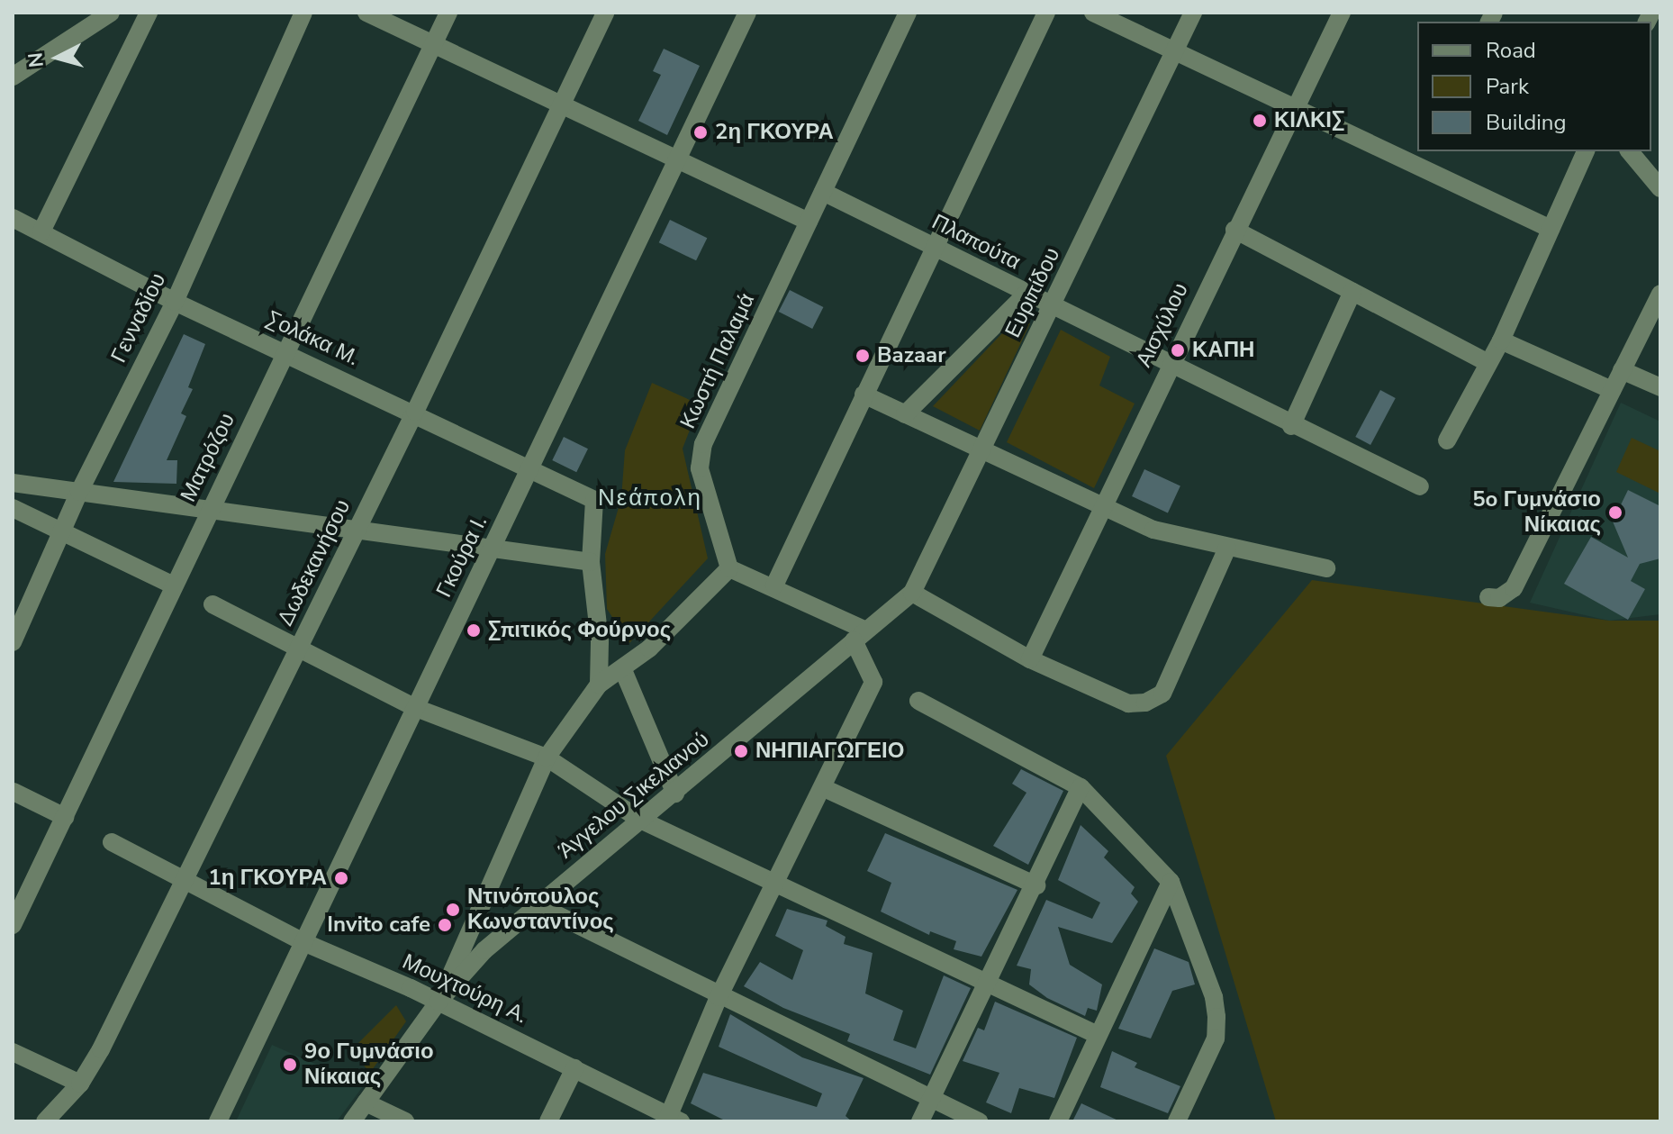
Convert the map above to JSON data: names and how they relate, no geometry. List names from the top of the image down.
{
  "streets": {
    "street": [
      "Πλαπούτα",
      "Ευριπίδου",
      "Γενναδίου",
      "Αισχύλου",
      "Σολάκα Μ.",
      "Κωστή Παλαμά",
      "Ματρόζου",
      "Γκούρα Ι.",
      "Δωδεκανήσου",
      "Άγγελου Σικελιανού",
      "Μουχτούρη Α."
    ]
  },
  "crossings": [
    ["Πλαπούτα", "Ευριπίδου"],
    ["Πλαπούτα", "Αισχύλου"],
    ["Πλαπούτα", "Κωστή Παλαμά"],
    ["Ευριπίδου", "Άγγελου Σικελιανού"],
    ["Γενναδίου", "Σολάκα Μ."],
    ["Σολάκα Μ.", "Ματρόζου"],
    ["Σολάκα Μ.", "Γκούρα Ι."],
    ["Σολάκα Μ.", "Δωδεκανήσου"],
    ["Γκούρα Ι.", "Μουχτούρη Α."],
    ["Δωδεκανήσου", "Μουχτούρη Α."],
    ["Άγγελου Σικελιανού", "Μουχτούρη Α."]
  ],
  "districts": ["Νεάπολη"],
  "places": [
    "ΚΙΛΚΙΣ",
    "2η ΓΚΟΥΡΑ",
    "ΚΑΠΗ",
    "Bazaar",
    "5o Γυμνάσιο Νίκαιας",
    "Σπιτικός Φούρνος",
    "ΝΗΠΙΑΓΩΓΕΙΟ",
    "1η ΓΚΟΥΡΑ",
    "Ντινόπουλος Κωνσταντίνος",
    "Invito cafe",
    "9ο Γυμνάσιο Νίκαιας"
  ],
  "legend": ["Road", "Park", "Building"],
  "north": "left"
}
